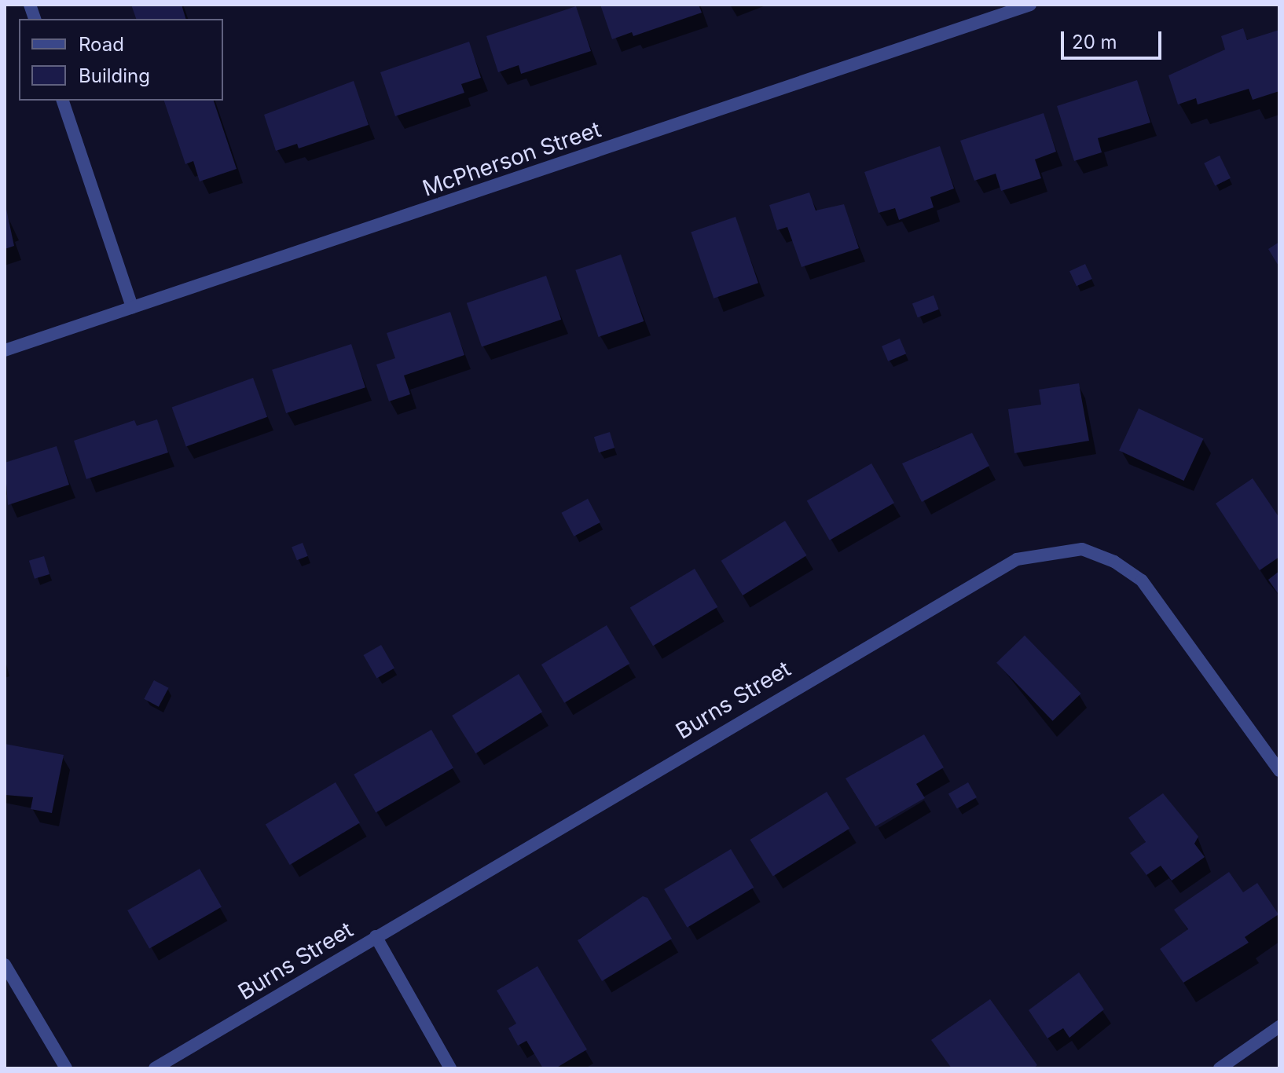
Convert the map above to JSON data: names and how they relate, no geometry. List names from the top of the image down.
{
  "streets": {
    "street": ["McPherson Street", "Burns Street"]
  },
  "legend": ["Road", "Building"],
  "scale_bar": "20 m"
}
